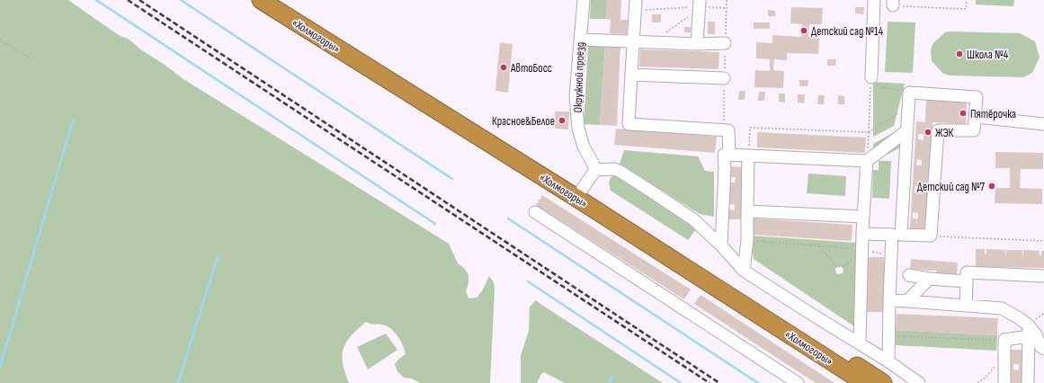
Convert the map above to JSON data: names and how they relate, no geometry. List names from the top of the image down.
{
  "streets": {
    "highway": ["«Холмогоры»"],
    "street": ["Окружной проезд"]
  },
  "places": [
    "Детский сад №14",
    "Школа №4",
    "АвтоБосс",
    "Пятёрочка",
    "Красное&Белое",
    "ЖЭК",
    "Детский сад №7"
  ]
}
